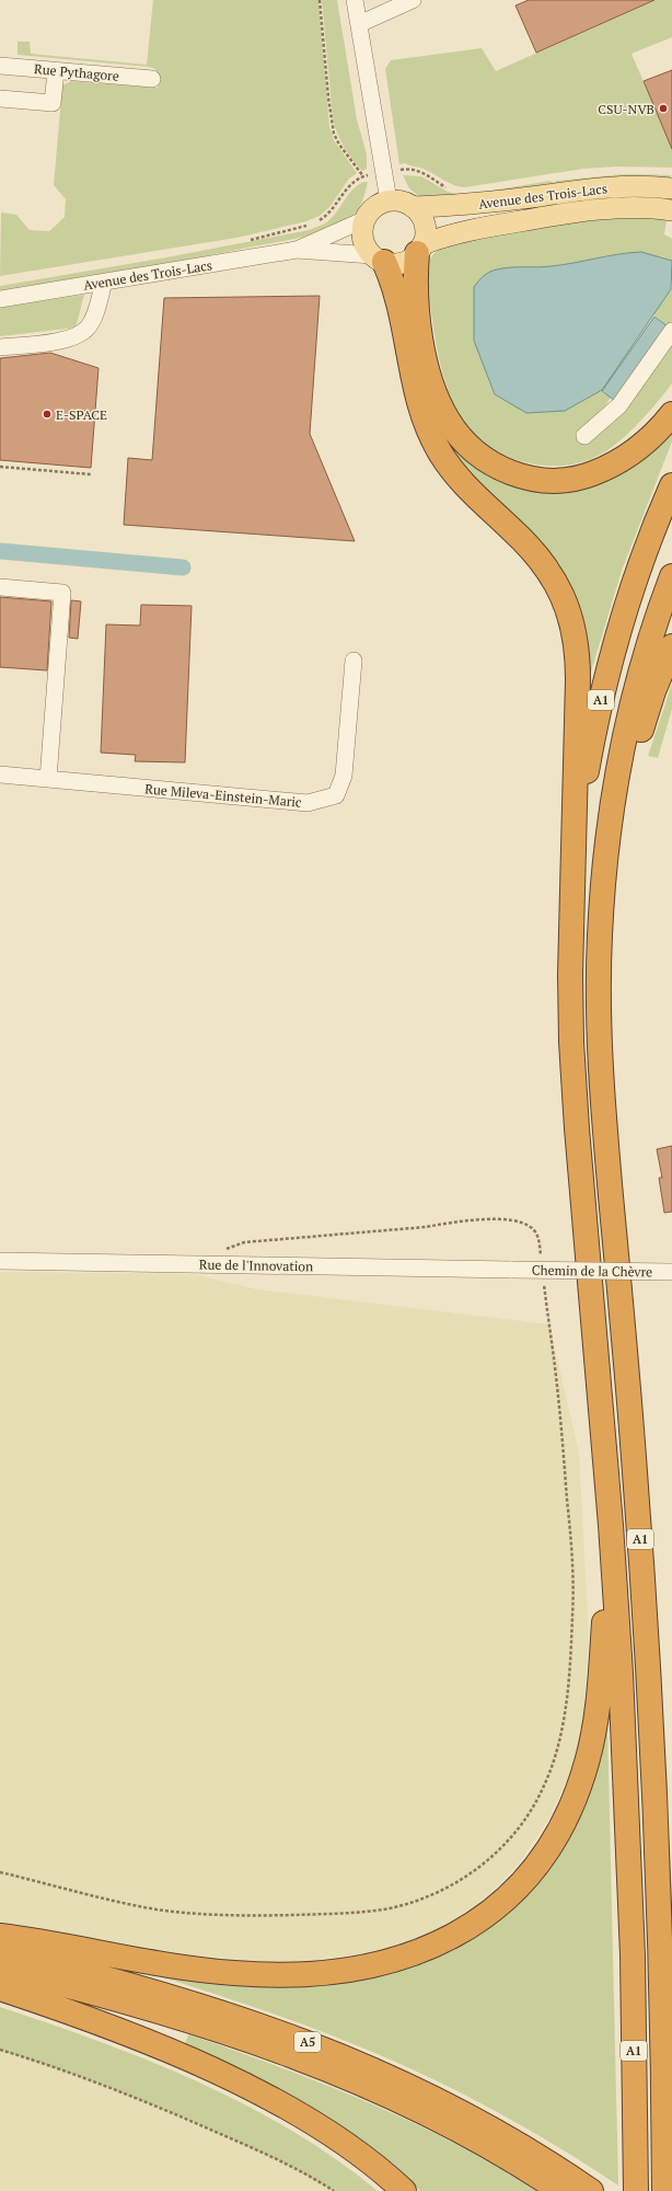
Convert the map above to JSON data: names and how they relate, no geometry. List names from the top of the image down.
{
  "streets": {
    "highway": ["A1", "A5"],
    "main road": ["Avenue des Trois-Lacs"],
    "street": [
      "Rue Pythagore",
      "Rue Mileva-Einstein-Maric",
      "Rue de l'Innovation",
      "Chemin de la Chèvre"
    ]
  },
  "crossings": [
    ["Rue de l'Innovation", "Chemin de la Chèvre"]
  ],
  "places": ["CSU-NVB", "E-SPACE"]
}
